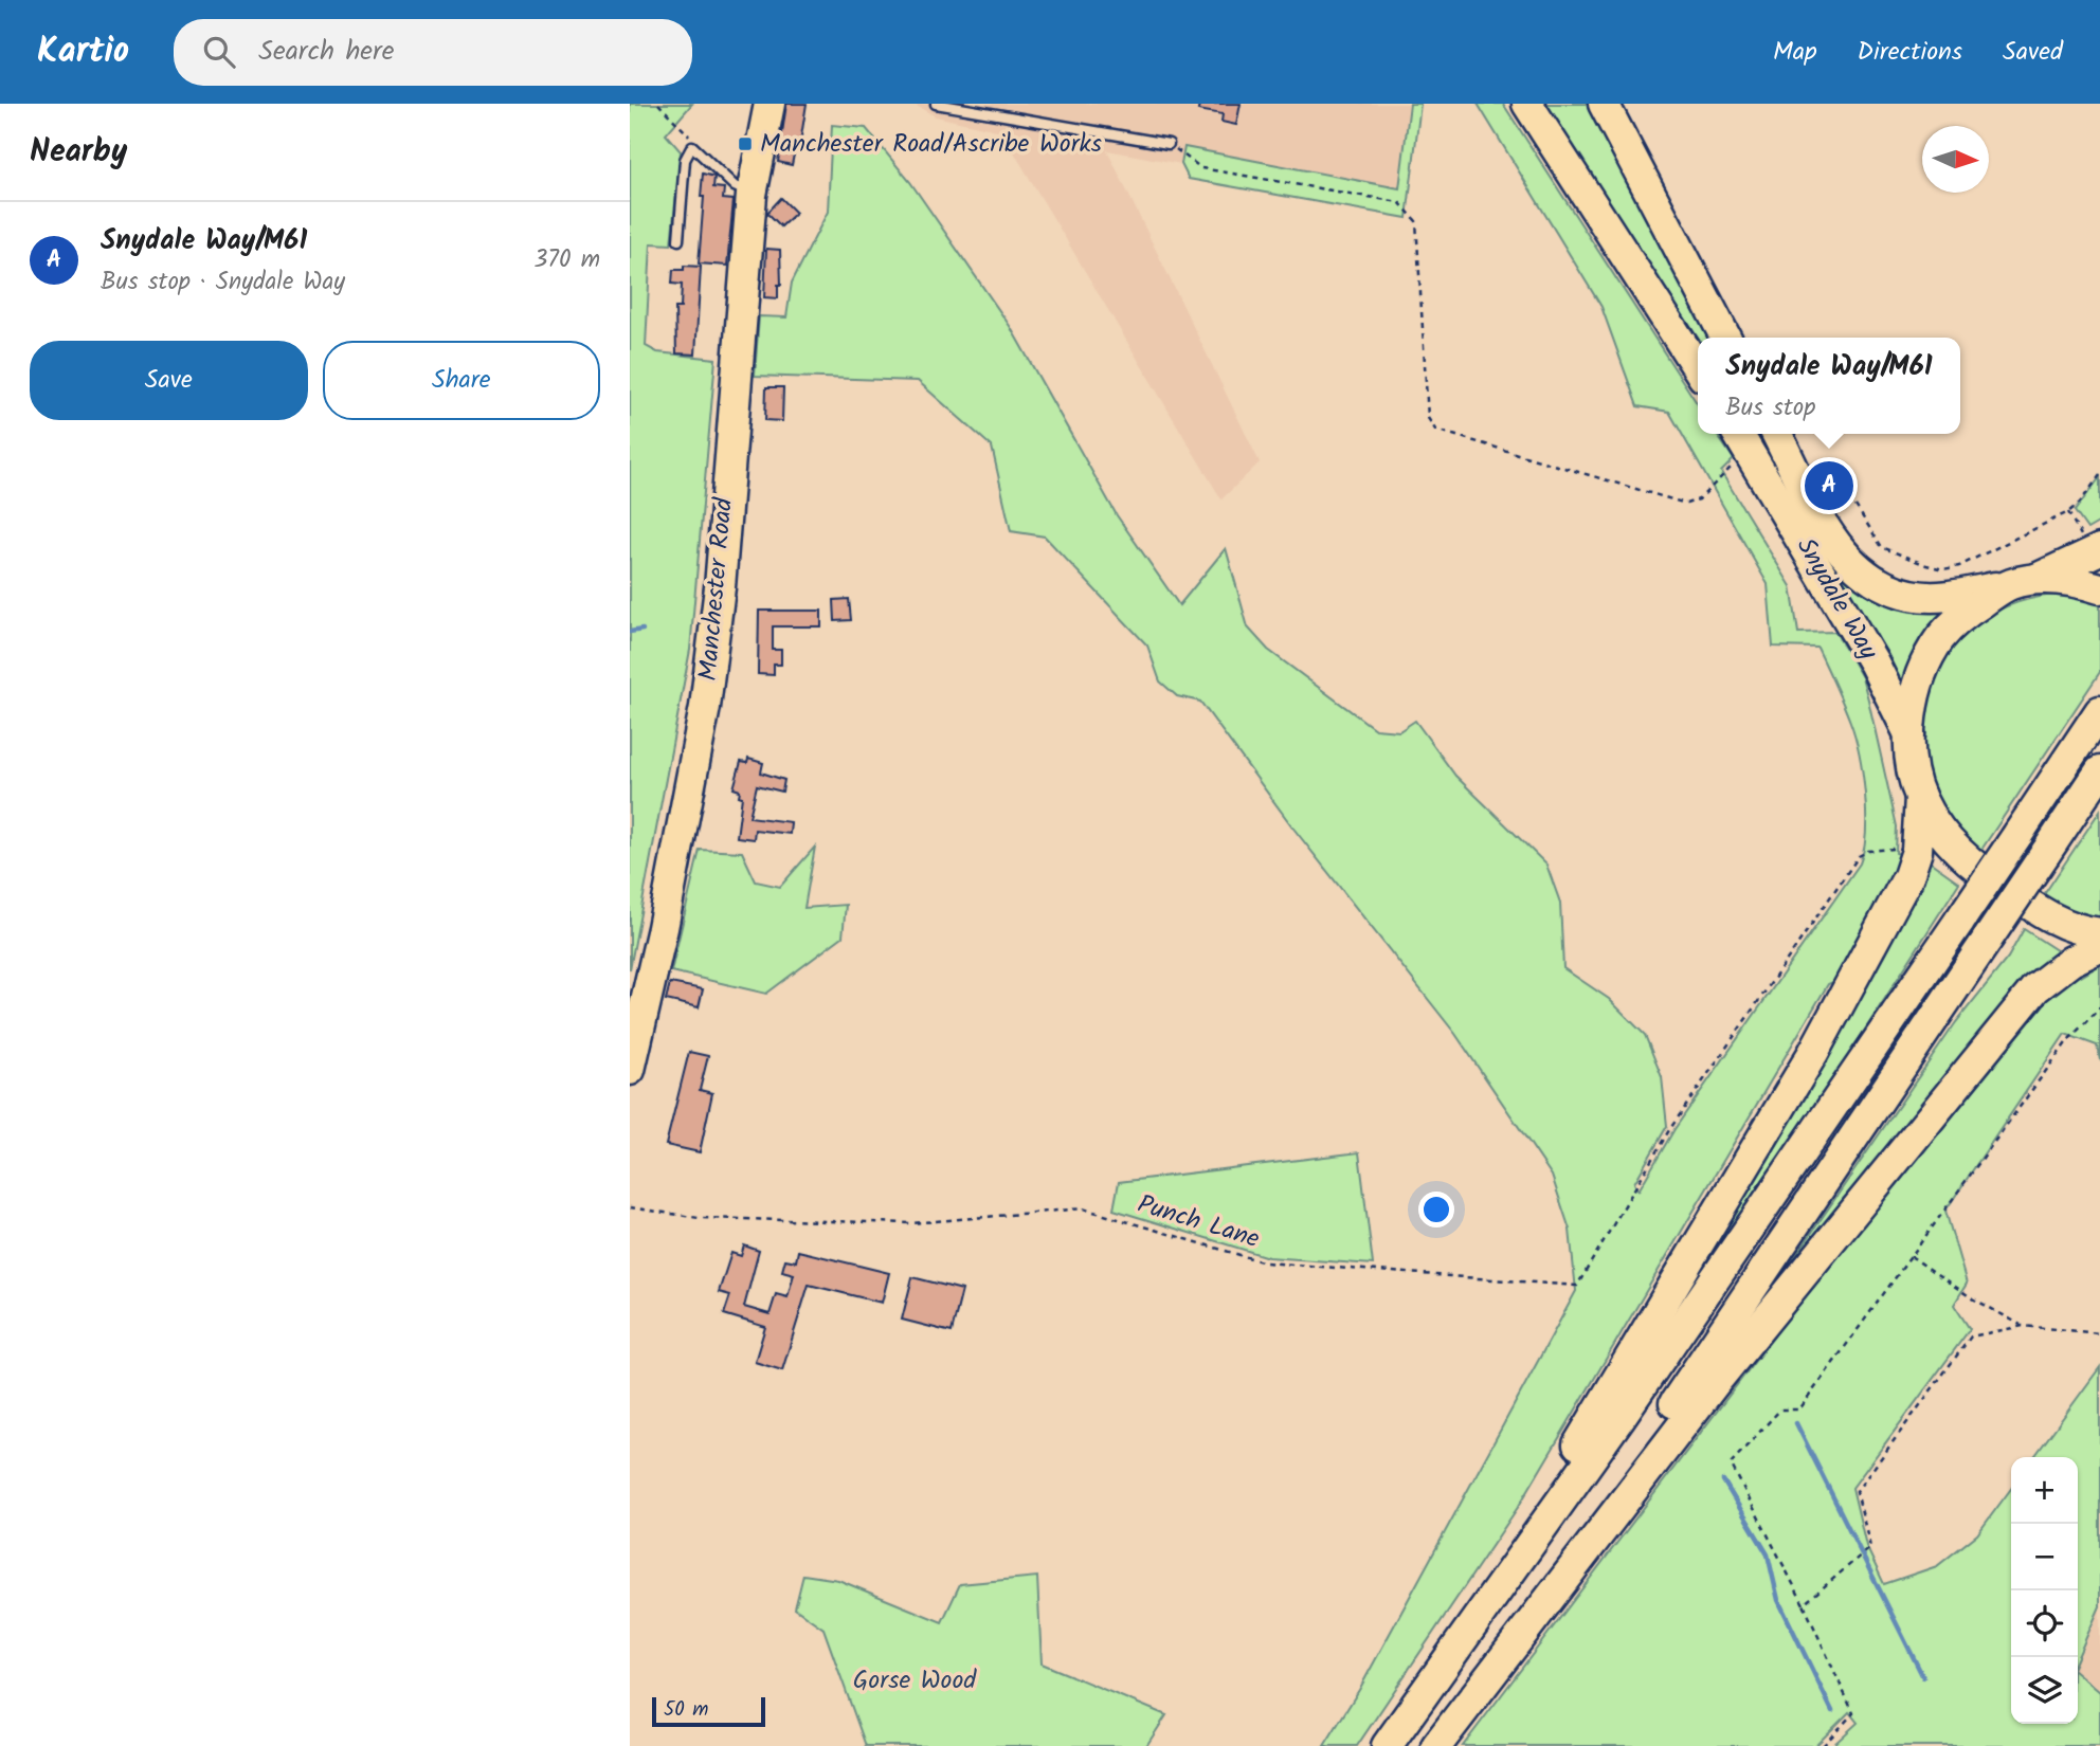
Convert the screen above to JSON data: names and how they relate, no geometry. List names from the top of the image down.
{
  "streets": {
    "highway": ["Manchester Road", "Snydale Way"],
    "path": ["Punch Lane"]
  },
  "parks": ["Gorse Wood"],
  "places": {
    "transit": ["Manchester Road/Ascribe Works"]
  },
  "scale_bar": "50 m",
  "north": "right",
  "page": {
    "header": "Kartio",
    "search": "Search here",
    "nav": ["Map", "Directions", "Saved"],
    "heading": "Nearby",
    "list": [
      {
        "mark": "A",
        "name": "Snydale Way/M61",
        "note": "Bus stop · Snydale Way",
        "value": "370 m"
      }
    ],
    "buttons": ["Save", "Share"],
    "popup": ["Snydale Way/M61", "Bus stop"],
    "pins": "A",
    "map_buttons": ["+", "−"],
    "scale": "50 m"
  }
}
